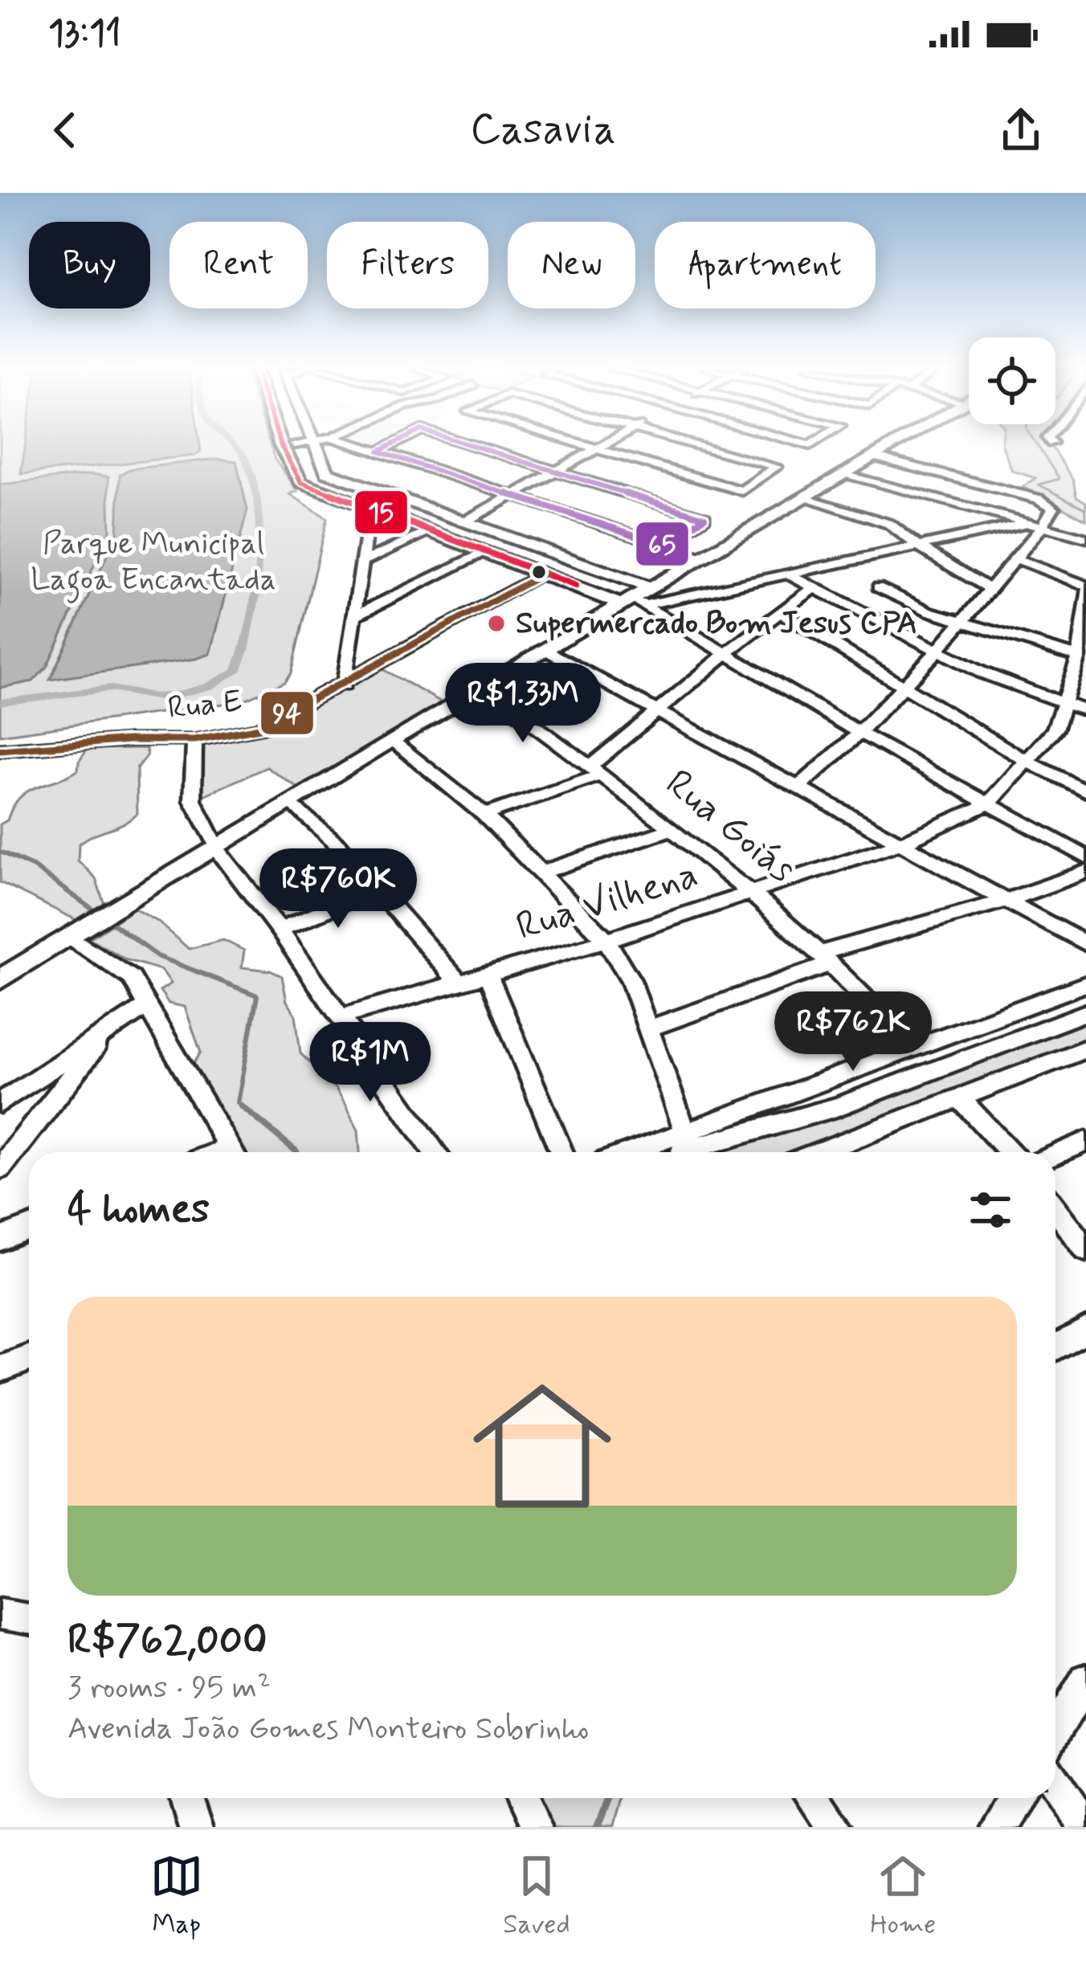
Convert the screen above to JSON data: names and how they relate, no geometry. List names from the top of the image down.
{
  "streets": {
    "street": ["Rua E", "Rua Goiás", "Rua Vilhena"]
  },
  "crossings": [
    ["Rua Goiás", "Rua Vilhena"]
  ],
  "parks": ["Parque Municipal Lagoa Encantada"],
  "places": ["Supermercado Bom Jesus CPA"],
  "lines": ["transit line 15", "transit line 65", "transit line 94"],
  "page": {
    "status": "13:11",
    "header": "Casavia",
    "chip": [
      "Buy",
      "Rent",
      "Filters",
      "New",
      "Apartment"
    ],
    "price": [
      "R$1.33M",
      "R$760K",
      "R$762K",
      "R$1M"
    ],
    "heading": "4 homes",
    "list": [
      {
        "name": "R$762,000",
        "note": "3 rooms · 95 m² · Avenida João Gomes Monteiro Sobrinho"
      }
    ],
    "tabs": ["Map", "Saved", "Home"]
  }
}
